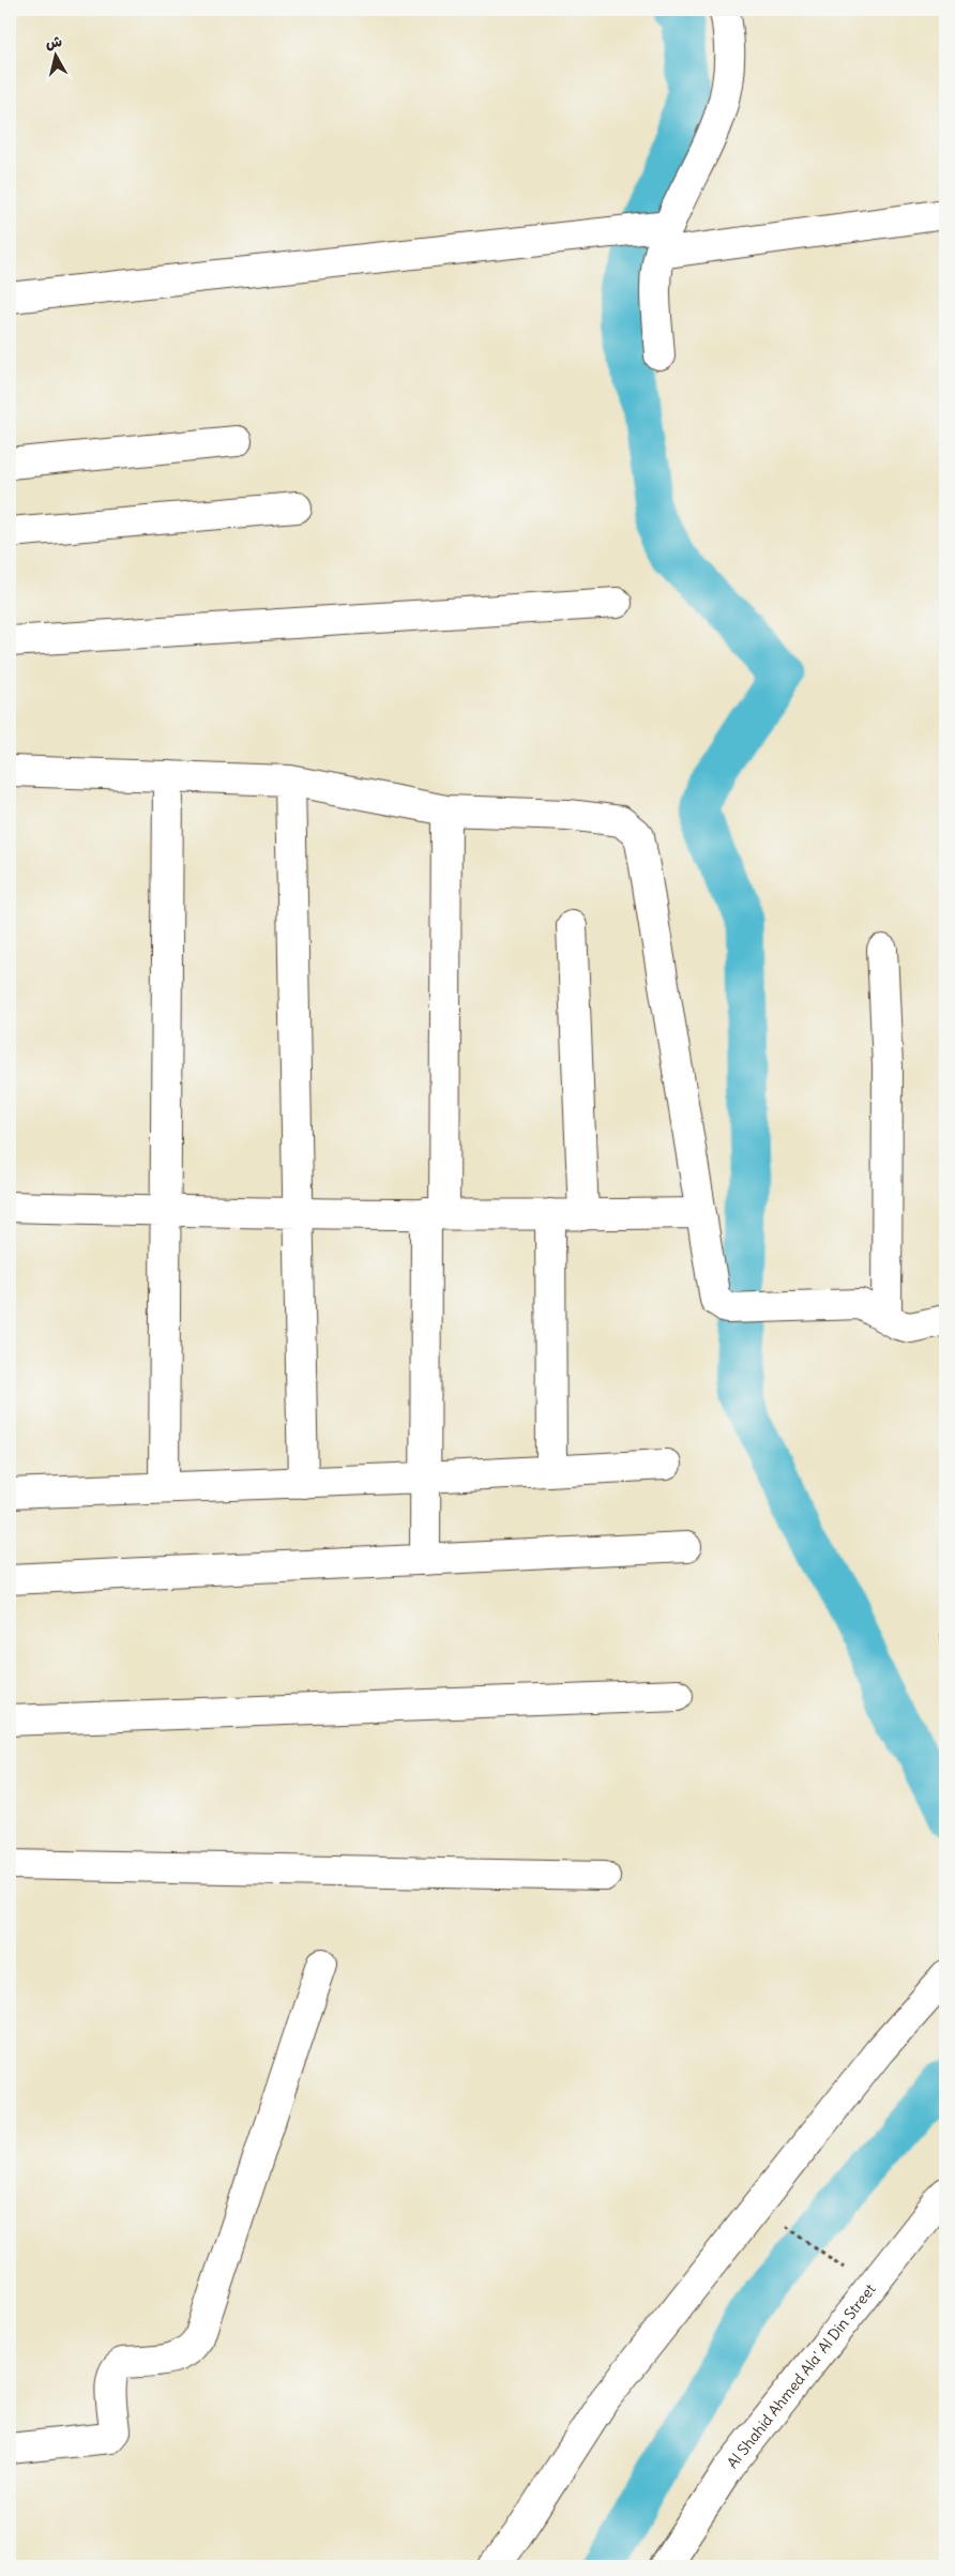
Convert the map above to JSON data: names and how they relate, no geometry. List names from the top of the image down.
{
  "streets": {
    "street": ["Al Shahid Ahmed Ala' Al Din Street"]
  },
  "north": "top"
}
